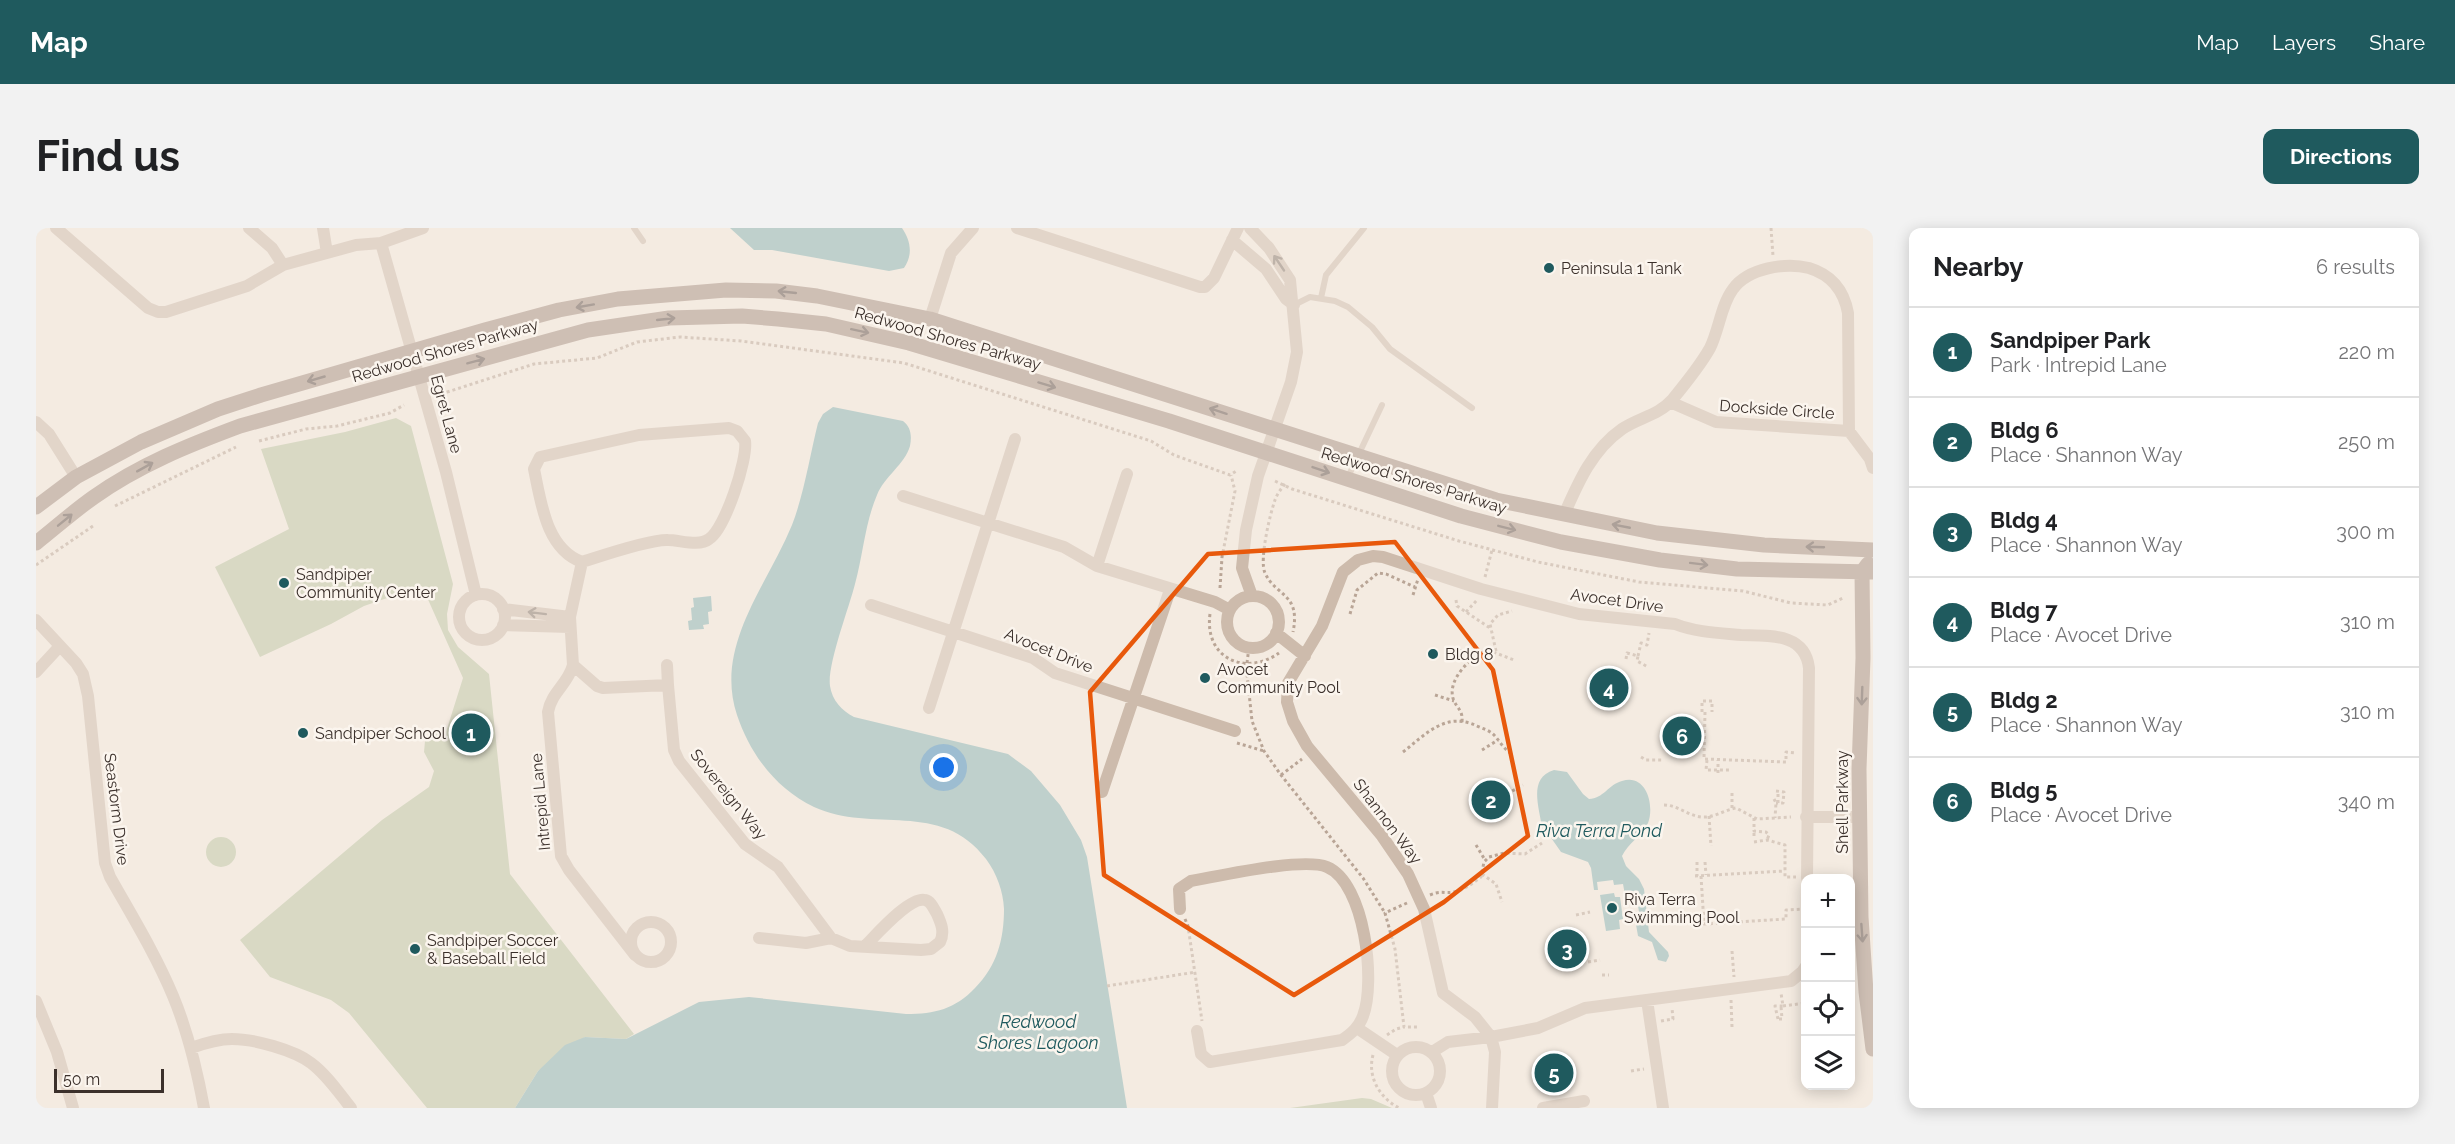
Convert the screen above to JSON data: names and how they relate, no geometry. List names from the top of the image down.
{
  "streets": {
    "main road": ["Redwood Shores Parkway", "Shell Parkway"],
    "street": [
      "Dockside Circle",
      "Egret Lane",
      "Avocet Drive",
      "Sovereign Way",
      "Intrepid Lane",
      "Seastorm Drive",
      "Shannon Way"
    ]
  },
  "crossings": [
    ["Redwood Shores Parkway", "Dockside Circle"],
    ["Redwood Shores Parkway", "Egret Lane"],
    ["Redwood Shores Parkway", "Shell Parkway"],
    ["Avocet Drive", "Shannon Way"]
  ],
  "one_way": ["Shell Parkway"],
  "water": ["Riva Terra Pond", "Redwood Shores Lagoon"],
  "places": [
    "Peninsula 1 Tank",
    "Sandpiper Community Center",
    "Bldg 8",
    "Avocet Community Pool",
    "Sandpiper School",
    "Riva Terra Swimming Pool",
    "Sandpiper Soccer & Baseball Field"
  ],
  "scale_bar": "50 m",
  "page": {
    "header": "Map",
    "nav": ["Map", "Layers", "Share"],
    "buttons": "Directions",
    "title": "Find us",
    "heading": ["Nearby", "6 results"],
    "list": [
      {
        "mark": "1",
        "name": "Sandpiper Park",
        "note": "Park · Intrepid Lane",
        "value": "220 m"
      },
      {
        "mark": "2",
        "name": "Bldg 6",
        "note": "Place · Shannon Way",
        "value": "250 m"
      },
      {
        "mark": "3",
        "name": "Bldg 4",
        "note": "Place · Shannon Way",
        "value": "300 m"
      },
      {
        "mark": "4",
        "name": "Bldg 7",
        "note": "Place · Avocet Drive",
        "value": "310 m"
      },
      {
        "mark": "5",
        "name": "Bldg 2",
        "note": "Place · Shannon Way",
        "value": "310 m"
      },
      {
        "mark": "6",
        "name": "Bldg 5",
        "note": "Place · Avocet Drive",
        "value": "340 m"
      }
    ],
    "pins": [
      "4",
      "1",
      "6",
      "2",
      "3",
      "5"
    ],
    "map_buttons": ["+", "−"],
    "scale": "50 m"
  }
}
